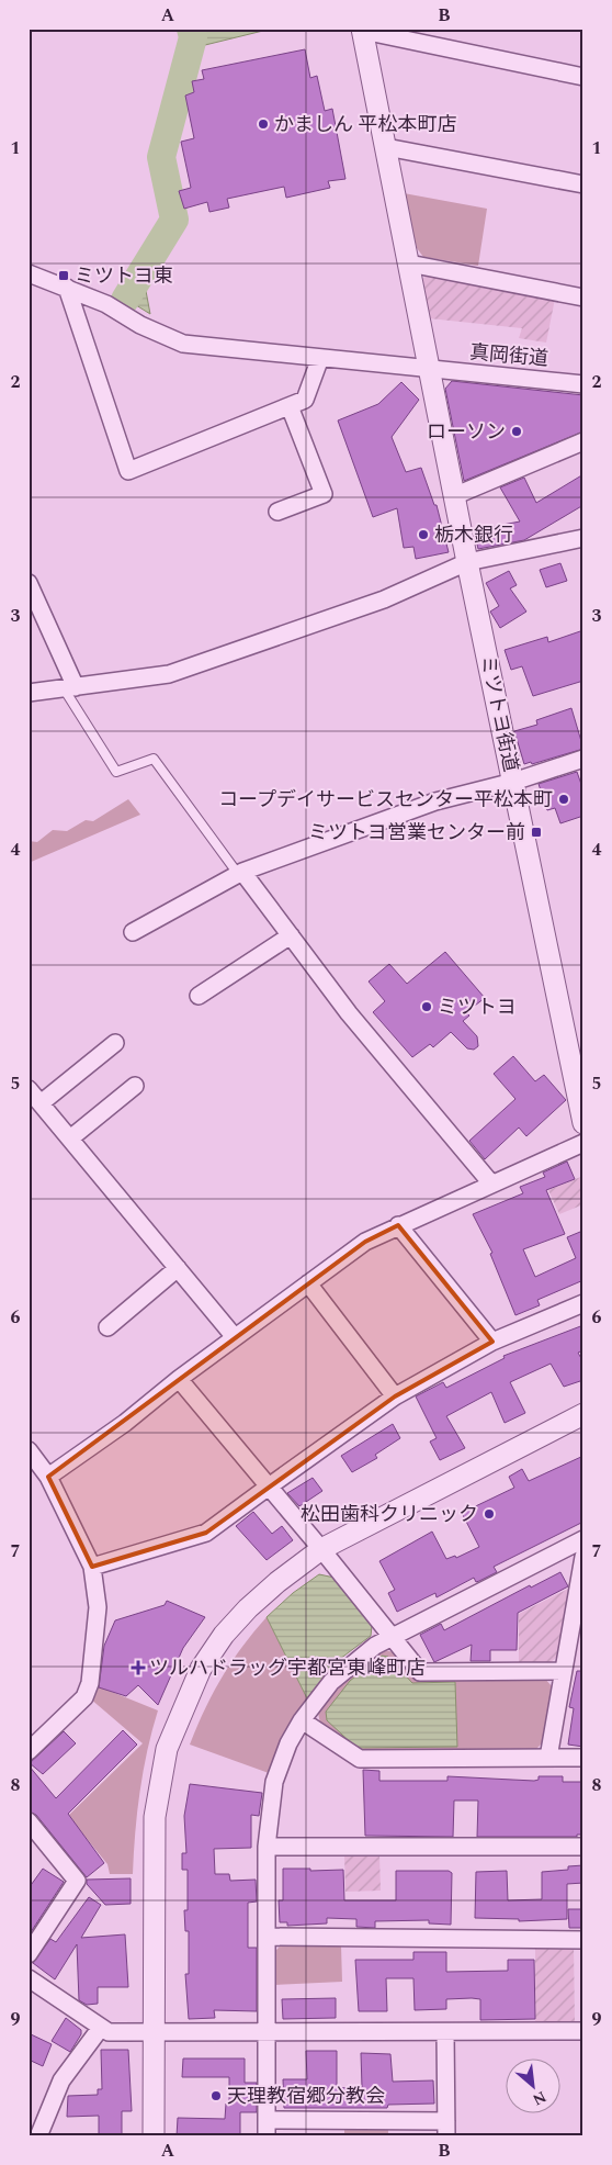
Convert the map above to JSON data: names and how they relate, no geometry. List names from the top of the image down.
{
  "streets": {
    "street": ["真岡街道", "ミツトヨ街道"]
  },
  "crossings": [
    ["真岡街道", "ミツトヨ街道"]
  ],
  "places": {
    "other": [
      "かましん 平松本町店",
      "ローソン",
      "栃木銀行",
      "コープデイサービスセンター平松本町",
      "ミツトヨ",
      "松田歯科クリニック",
      "天理教宿郷分教会"
    ],
    "transit": ["ミツトヨ東", "ミツトヨ営業センター前"],
    "health": ["ツルハドラッグ宇都宮東峰町店"]
  },
  "north": "bottom right",
  "grid": {
    "columns": ["A", "B"],
    "rows": [
      "1",
      "2",
      "3",
      "4",
      "5",
      "6",
      "7",
      "8",
      "9"
    ]
  }
}
